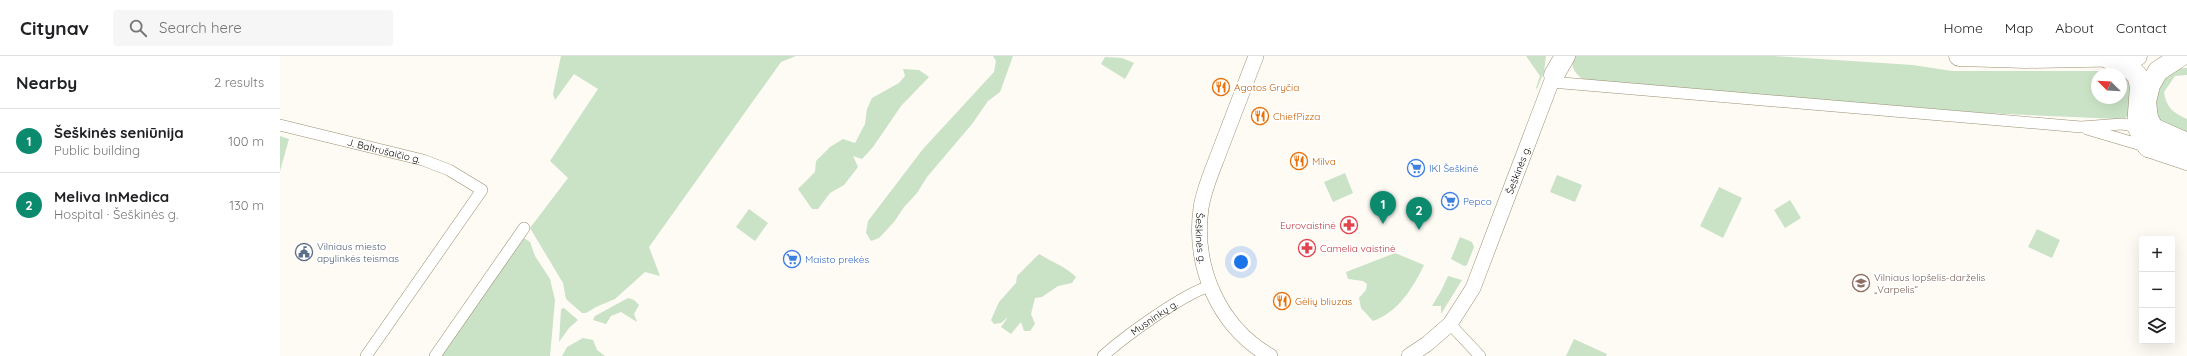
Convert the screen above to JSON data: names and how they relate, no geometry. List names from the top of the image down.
{
  "streets": {
    "street": ["J. Baltrušaičio g.", "Šeškinės g.", "Musninkų g."]
  },
  "crossings": [
    ["Šeškinės g.", "Musninkų g."]
  ],
  "places": {
    "restaurant": [
      "Agotos Gryčia",
      "ChiefPizza",
      "Milva",
      "Gėlių bliuzas"
    ],
    "supermarket": ["IKI Šeškinė", "Pepco", "Maisto prekės"],
    "pharmacy": ["Eurovaistinė", "Camelia vaistinė"],
    "public building": ["Vilniaus miesto apylinkės teismas"],
    "school or university": ["Vilniaus lopšelis-darželis „Varpelis“"]
  },
  "north": "top left",
  "page": {
    "header": "Citynav",
    "search": "Search here",
    "nav": [
      "Home",
      "Map",
      "About",
      "Contact"
    ],
    "heading": ["Nearby", "2 results"],
    "list": [
      {
        "mark": "1",
        "name": "Šeškinės seniūnija",
        "note": "Public building",
        "value": "100 m"
      },
      {
        "mark": "2",
        "name": "Meliva InMedica",
        "note": "Hospital · Šeškinės g.",
        "value": "130 m"
      }
    ],
    "pins": ["1", "2"],
    "map_buttons": ["+", "−"]
  }
}
